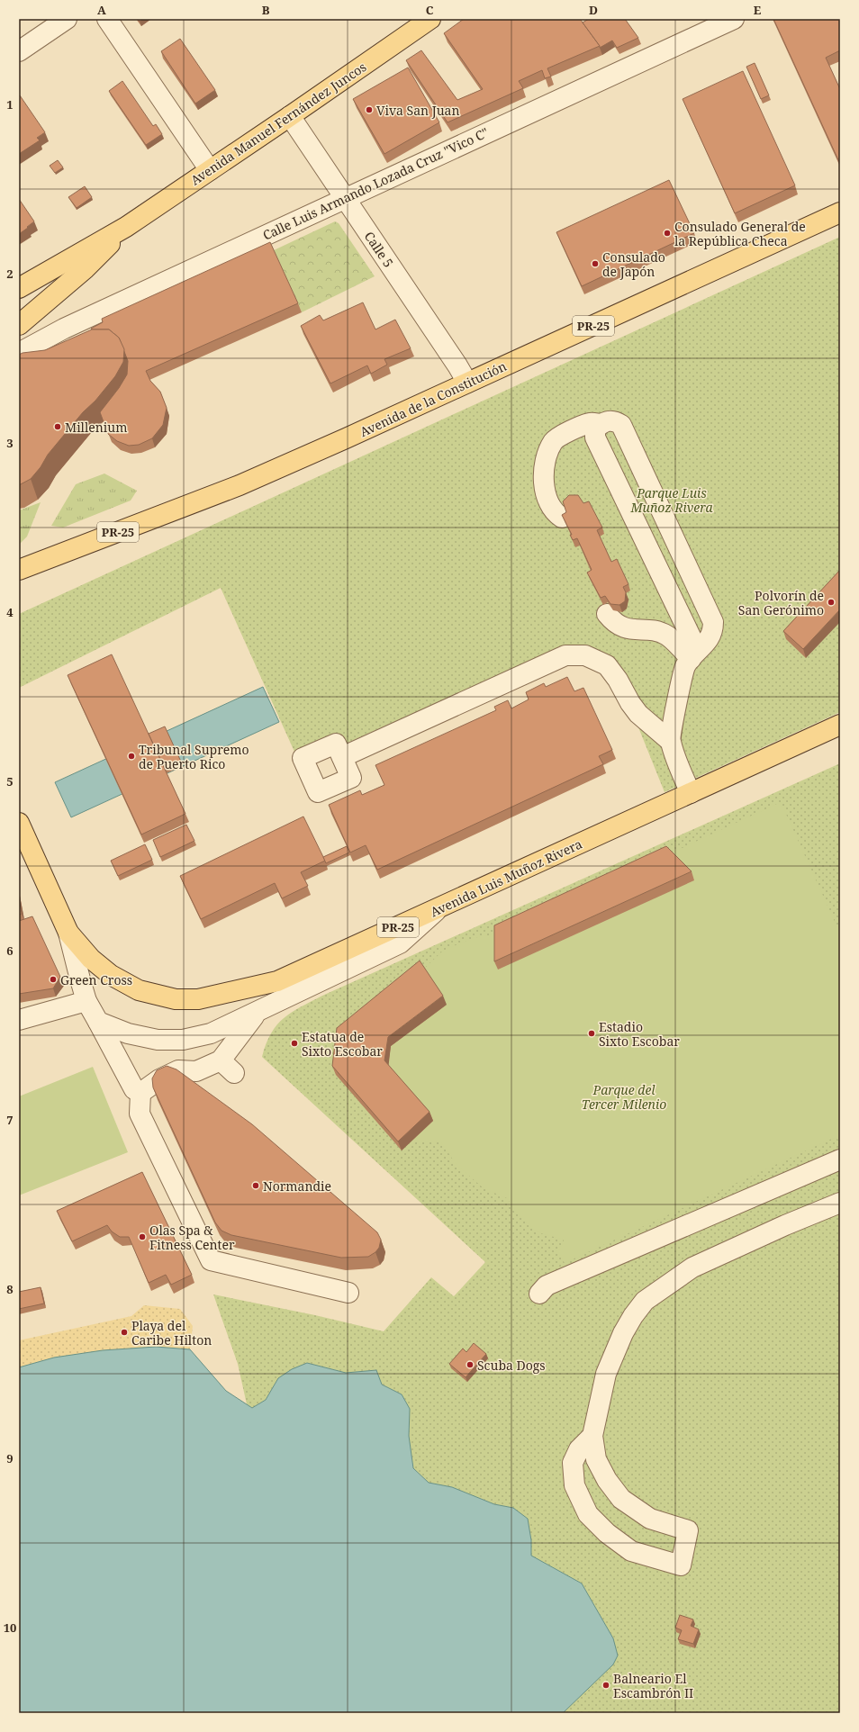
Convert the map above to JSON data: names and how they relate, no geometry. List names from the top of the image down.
{
  "streets": {
    "main road": [
      "Avenida Manuel Fernández Juncos",
      "PR-25",
      "Avenida de la Constitución",
      "Avenida Luis Muñoz Rivera"
    ],
    "street": ["Calle Luis Armando Lozada Cruz \"Vico C\"", "Calle 5"]
  },
  "crossings": [
    ["Avenida Manuel Fernández Juncos", "Calle 5"],
    ["Calle Luis Armando Lozada Cruz \"Vico C\"", "Calle 5"],
    ["Calle 5", "Avenida de la Constitución"]
  ],
  "parks": ["Parque Luis Muñoz Rivera", "Parque del Tercer Milenio"],
  "places": [
    "Viva San Juan",
    "Consulado General de la República Checa",
    "Consulado de Japón",
    "Millenium",
    "Polvorín de San Gerónimo",
    "Tribunal Supremo de Puerto Rico",
    "Green Cross",
    "Estadio Sixto Escobar",
    "Estatua de Sixto Escobar",
    "Normandie",
    "Olas Spa & Fitness Center",
    "Playa del Caribe Hilton",
    "Scuba Dogs",
    "Balneario El Escambrón II"
  ],
  "grid": {
    "columns": [
      "A",
      "B",
      "C",
      "D",
      "E"
    ],
    "rows": [
      "1",
      "2",
      "3",
      "4",
      "5",
      "6",
      "7",
      "8",
      "9",
      "10"
    ]
  }
}
